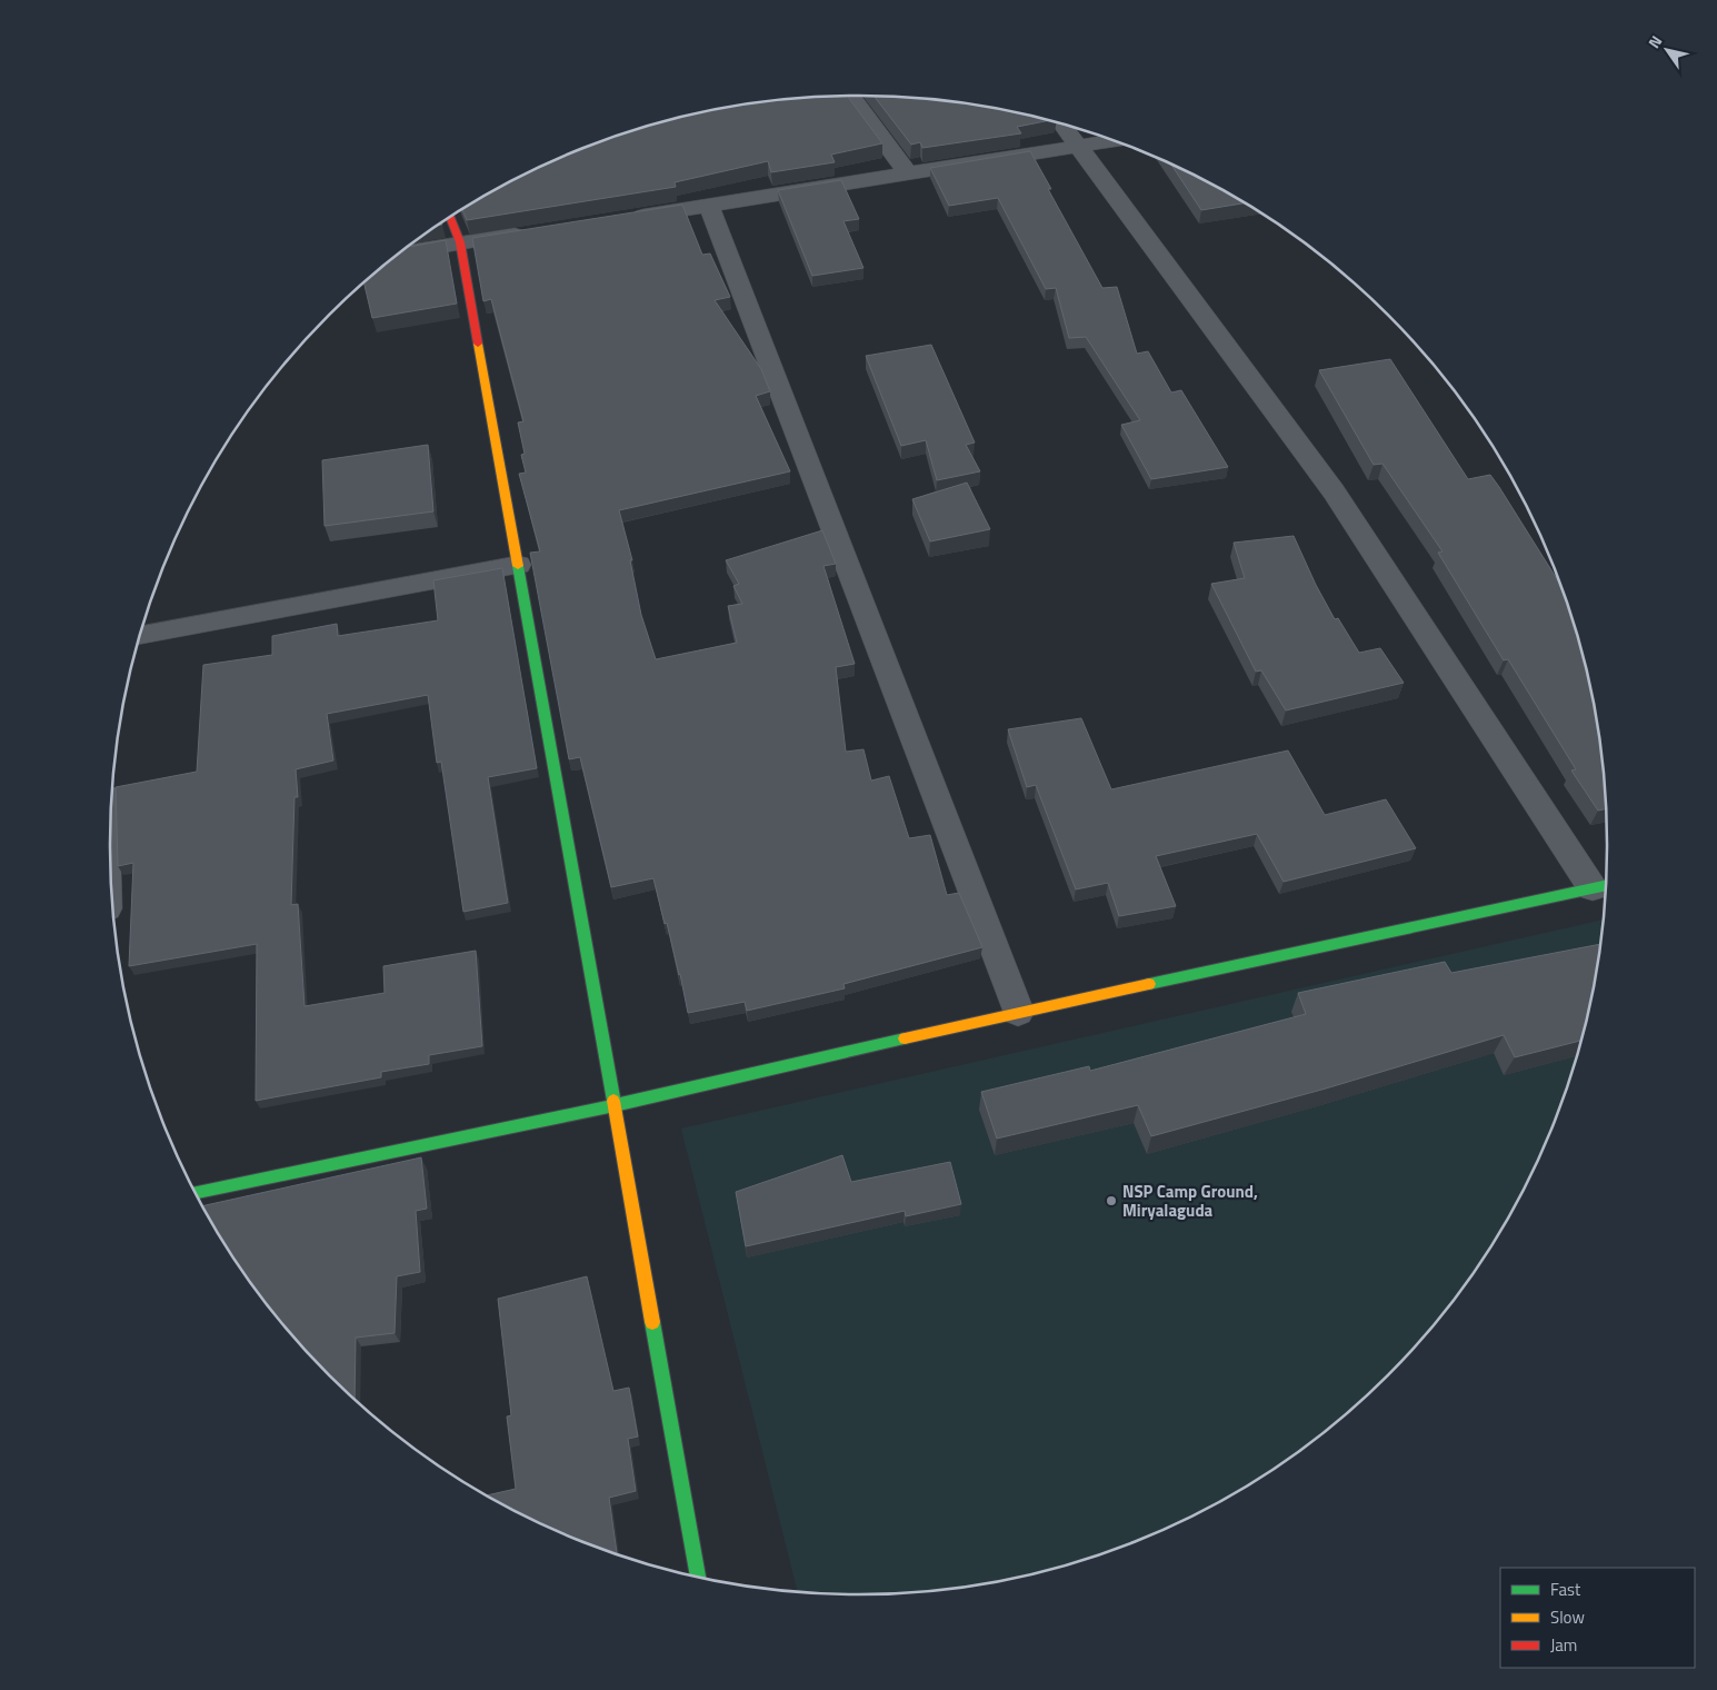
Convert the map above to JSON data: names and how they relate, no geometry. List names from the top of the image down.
{
  "places": ["NSP Camp Ground, Miryalaguda"],
  "legend": ["Fast", "Slow", "Jam"],
  "north": "top left"
}
